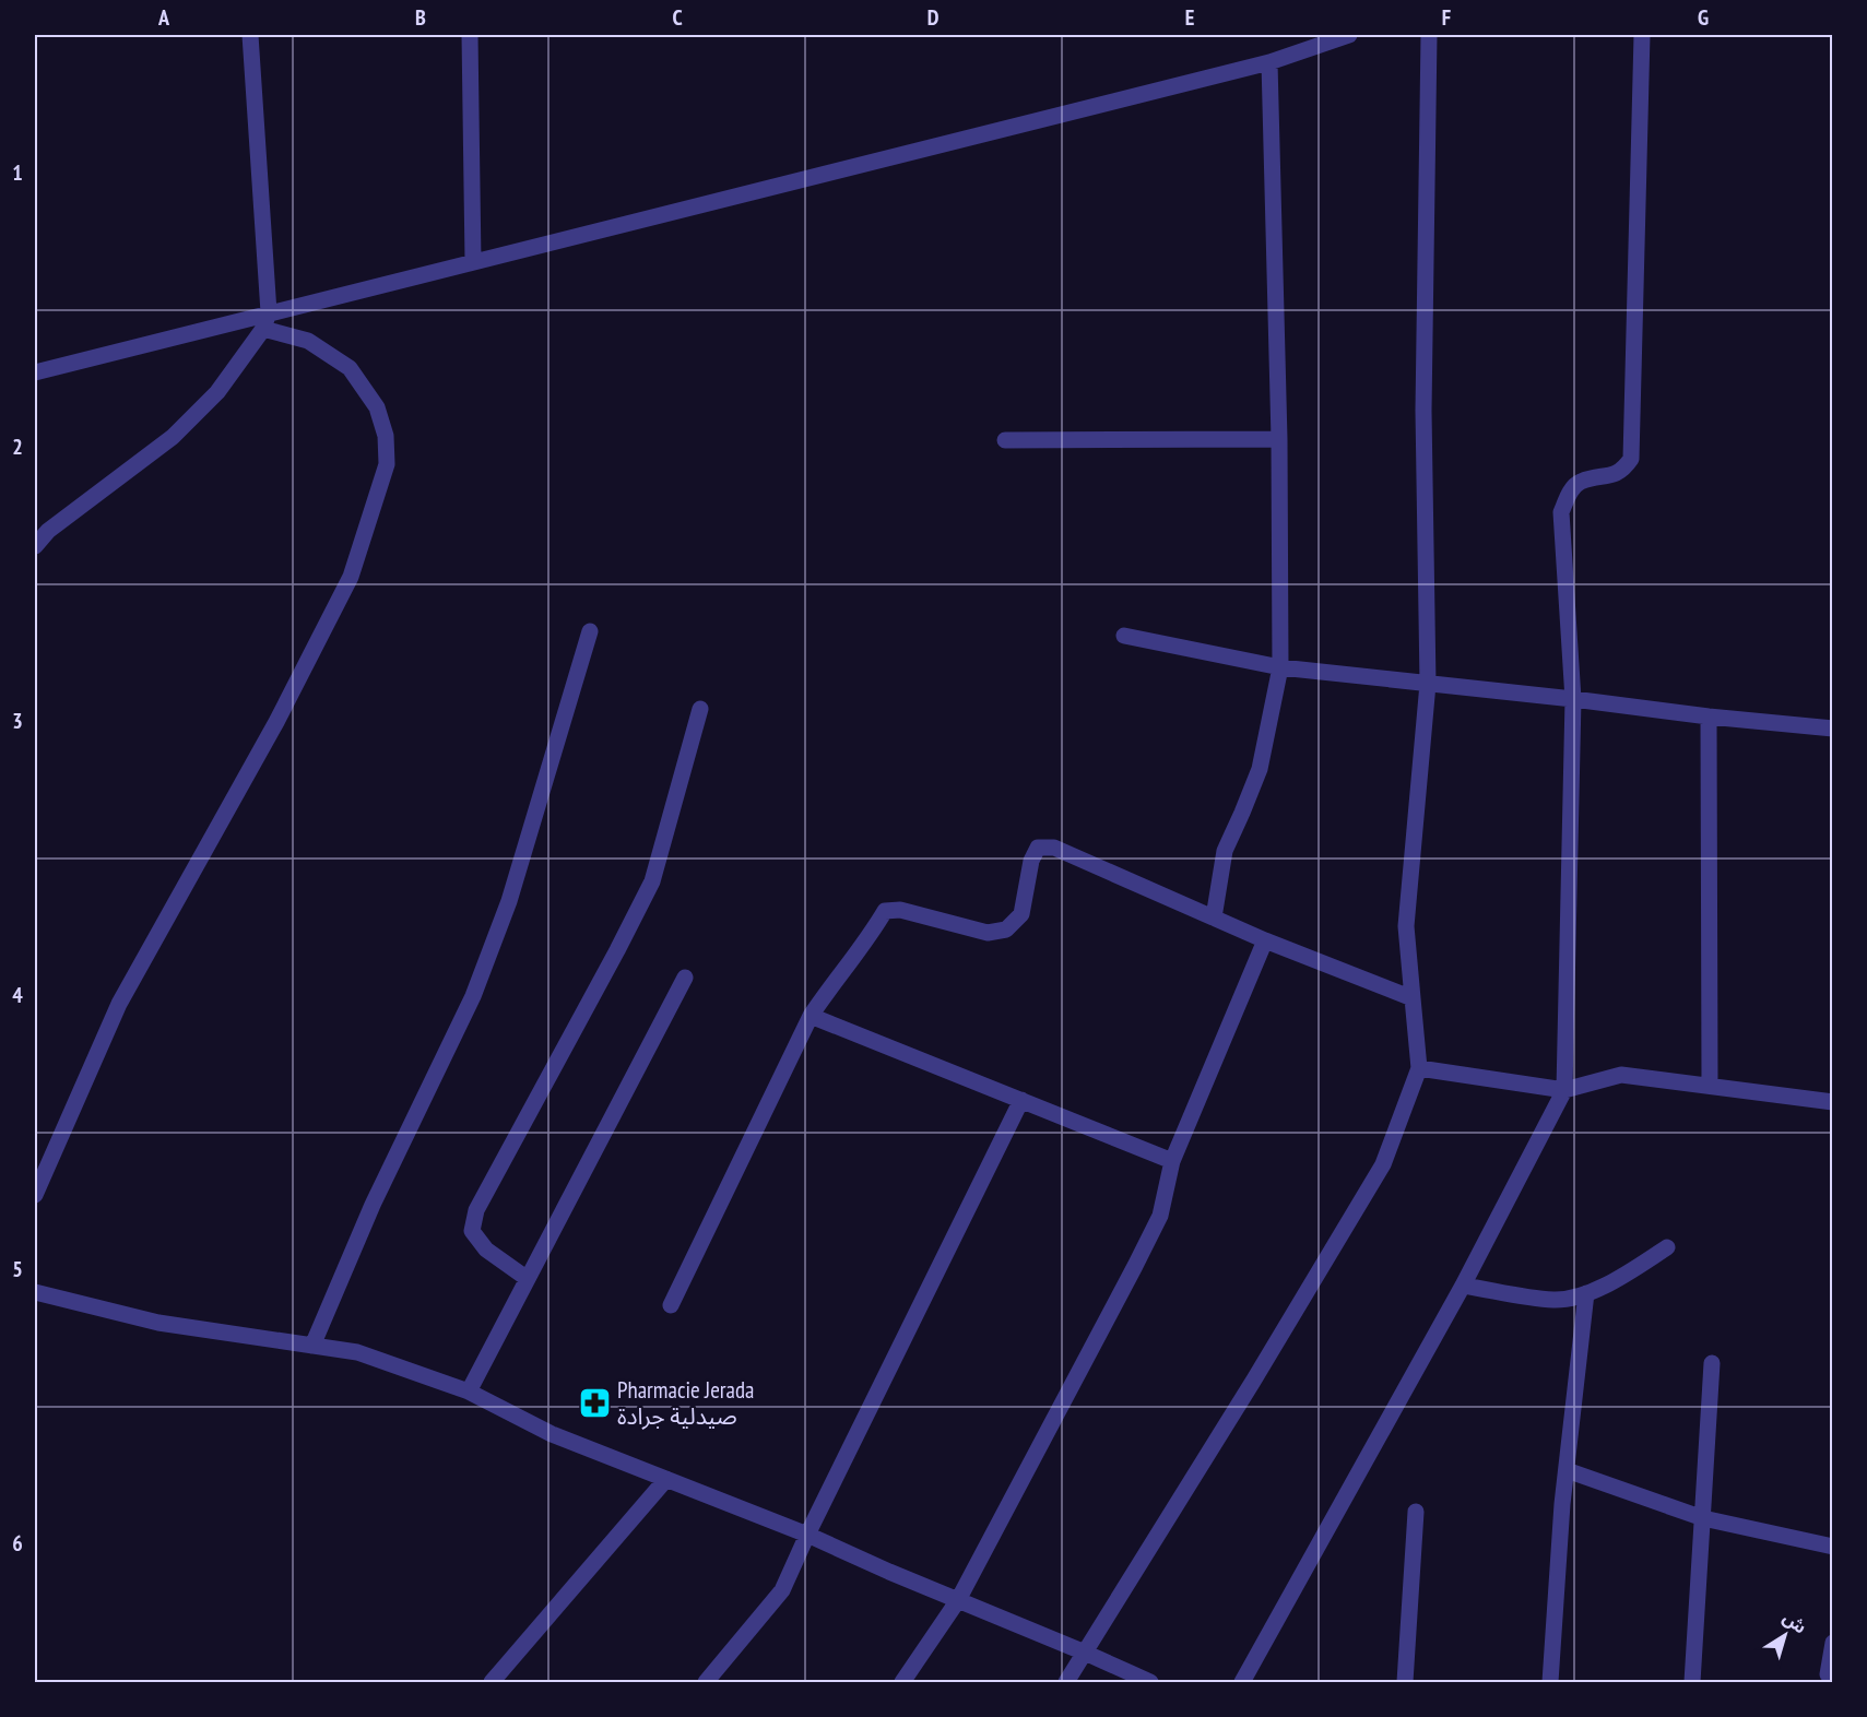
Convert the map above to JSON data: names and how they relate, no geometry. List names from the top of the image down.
{
  "places": {
    "pharmacy": ["Pharmacie Jerada صيدلية جرادة"]
  },
  "north": "top right",
  "grid": {
    "columns": [
      "A",
      "B",
      "C",
      "D",
      "E",
      "F",
      "G"
    ],
    "rows": [
      "1",
      "2",
      "3",
      "4",
      "5",
      "6"
    ]
  }
}
